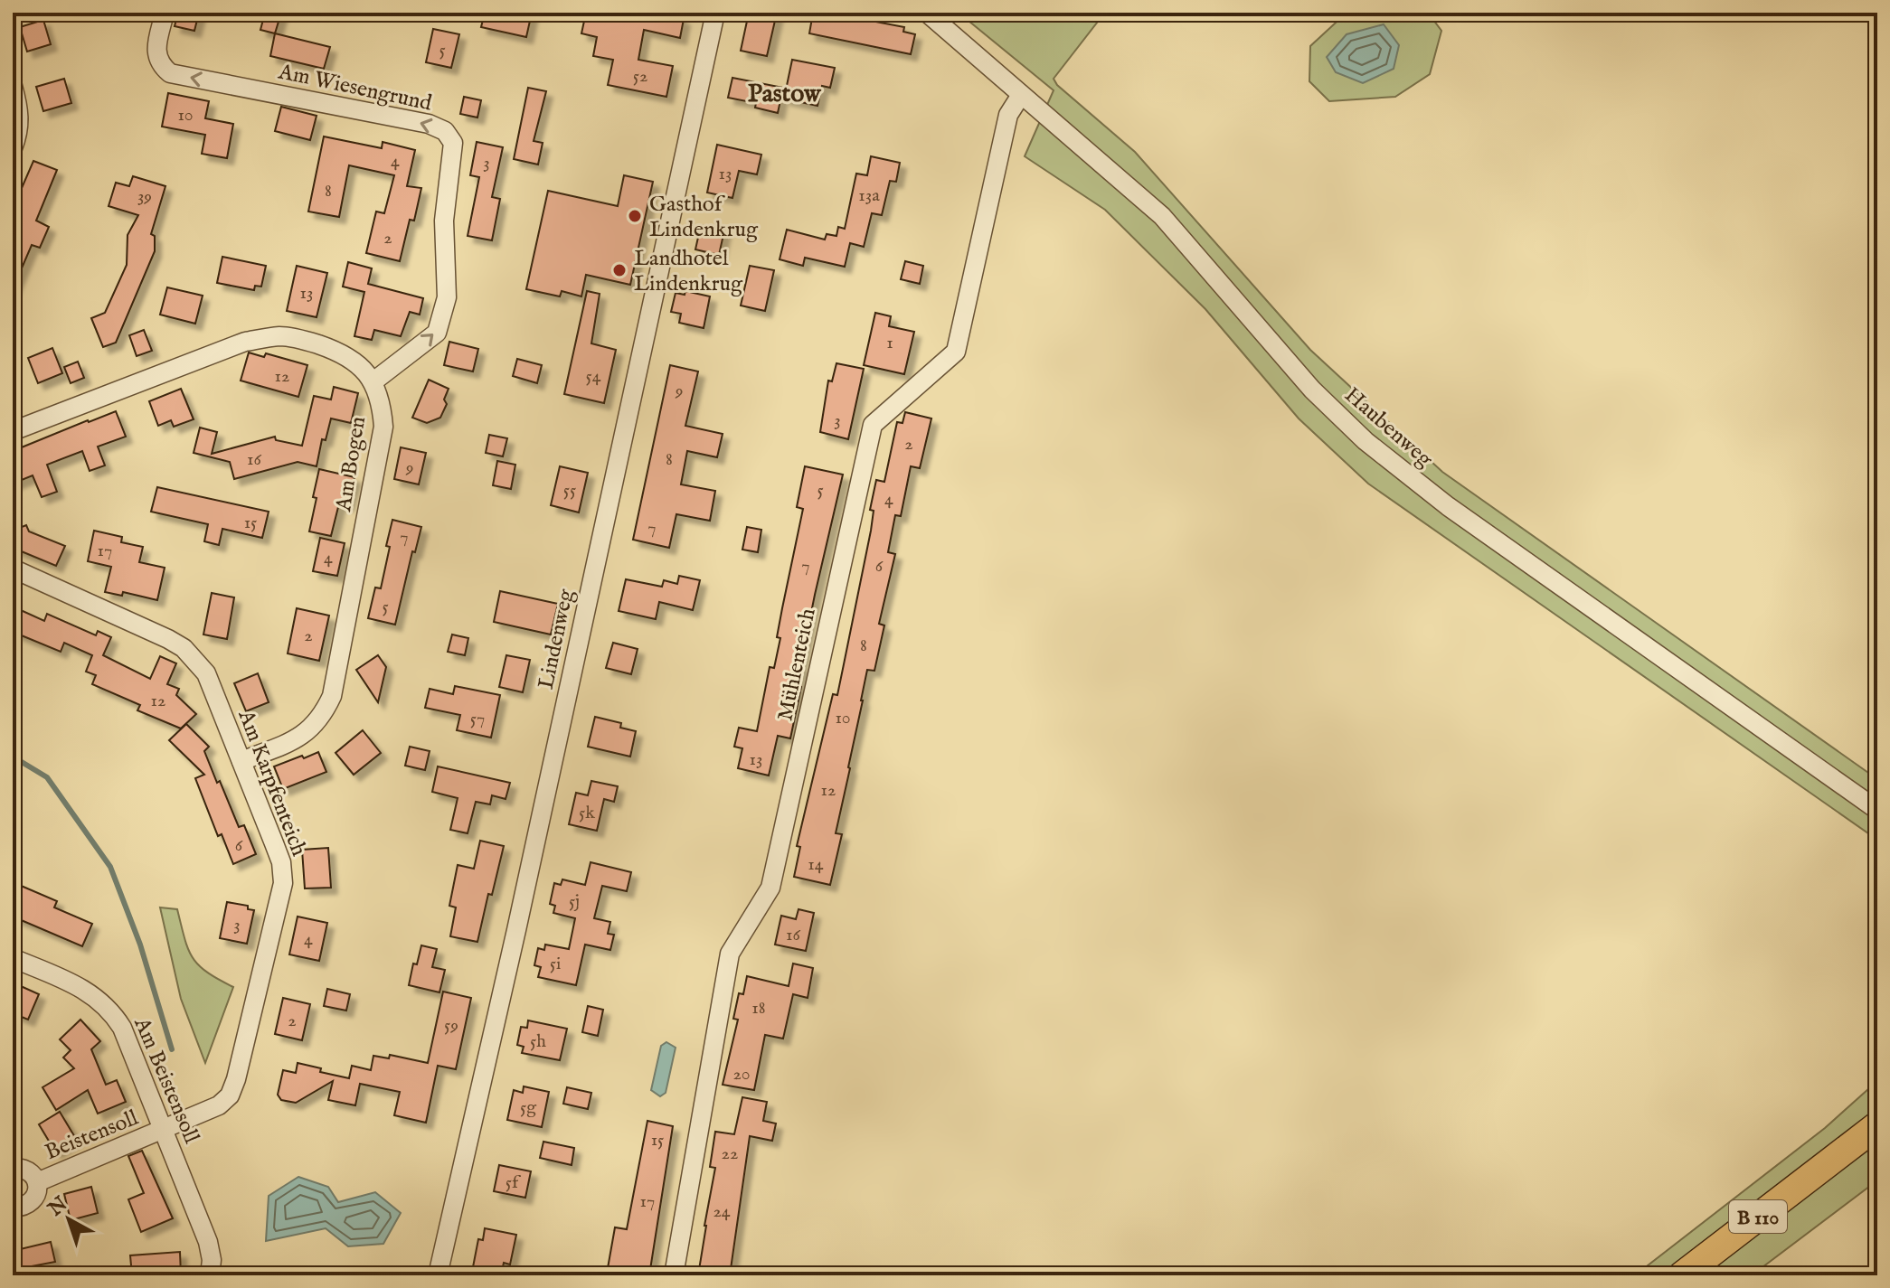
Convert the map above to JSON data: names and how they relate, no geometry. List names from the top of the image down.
{
  "streets": {
    "main road": ["B 110"],
    "street": [
      "Am Wiesengrund",
      "Haubenweg",
      "Am Bogen",
      "Lindenweg",
      "Mühlenteich",
      "Am Karpfenteich",
      "Am Beistensoll",
      "Beistensoll"
    ]
  },
  "crossings": [
    ["Am Wiesengrund", "Am Bogen"],
    ["Haubenweg", "Mühlenteich"],
    ["Am Bogen", "Am Karpfenteich"],
    ["Am Karpfenteich", "Am Beistensoll"],
    ["Am Karpfenteich", "Beistensoll"],
    ["Am Beistensoll", "Beistensoll"]
  ],
  "districts": ["Pastow"],
  "places": ["Gasthof Lindenkrug", "Landhotel Lindenkrug"],
  "house_numbers": [
    "5",
    "52",
    "10",
    "4",
    "3",
    "13",
    "8",
    "13a",
    "39",
    "2",
    "13",
    "1",
    "12",
    "54",
    "9",
    "3",
    "2",
    "16",
    "8",
    "9",
    "55",
    "5",
    "4",
    "15",
    "7",
    "7",
    "17",
    "4",
    "7",
    "6",
    "5",
    "2",
    "8",
    "12",
    "10",
    "57",
    "13",
    "12",
    "5k",
    "6",
    "14",
    "5j",
    "3",
    "16",
    "4",
    "5i",
    "18",
    "2",
    "59",
    "5h",
    "20",
    "5g",
    "15",
    "22",
    "5f",
    "17",
    "24"
  ],
  "north": "top left"
}
